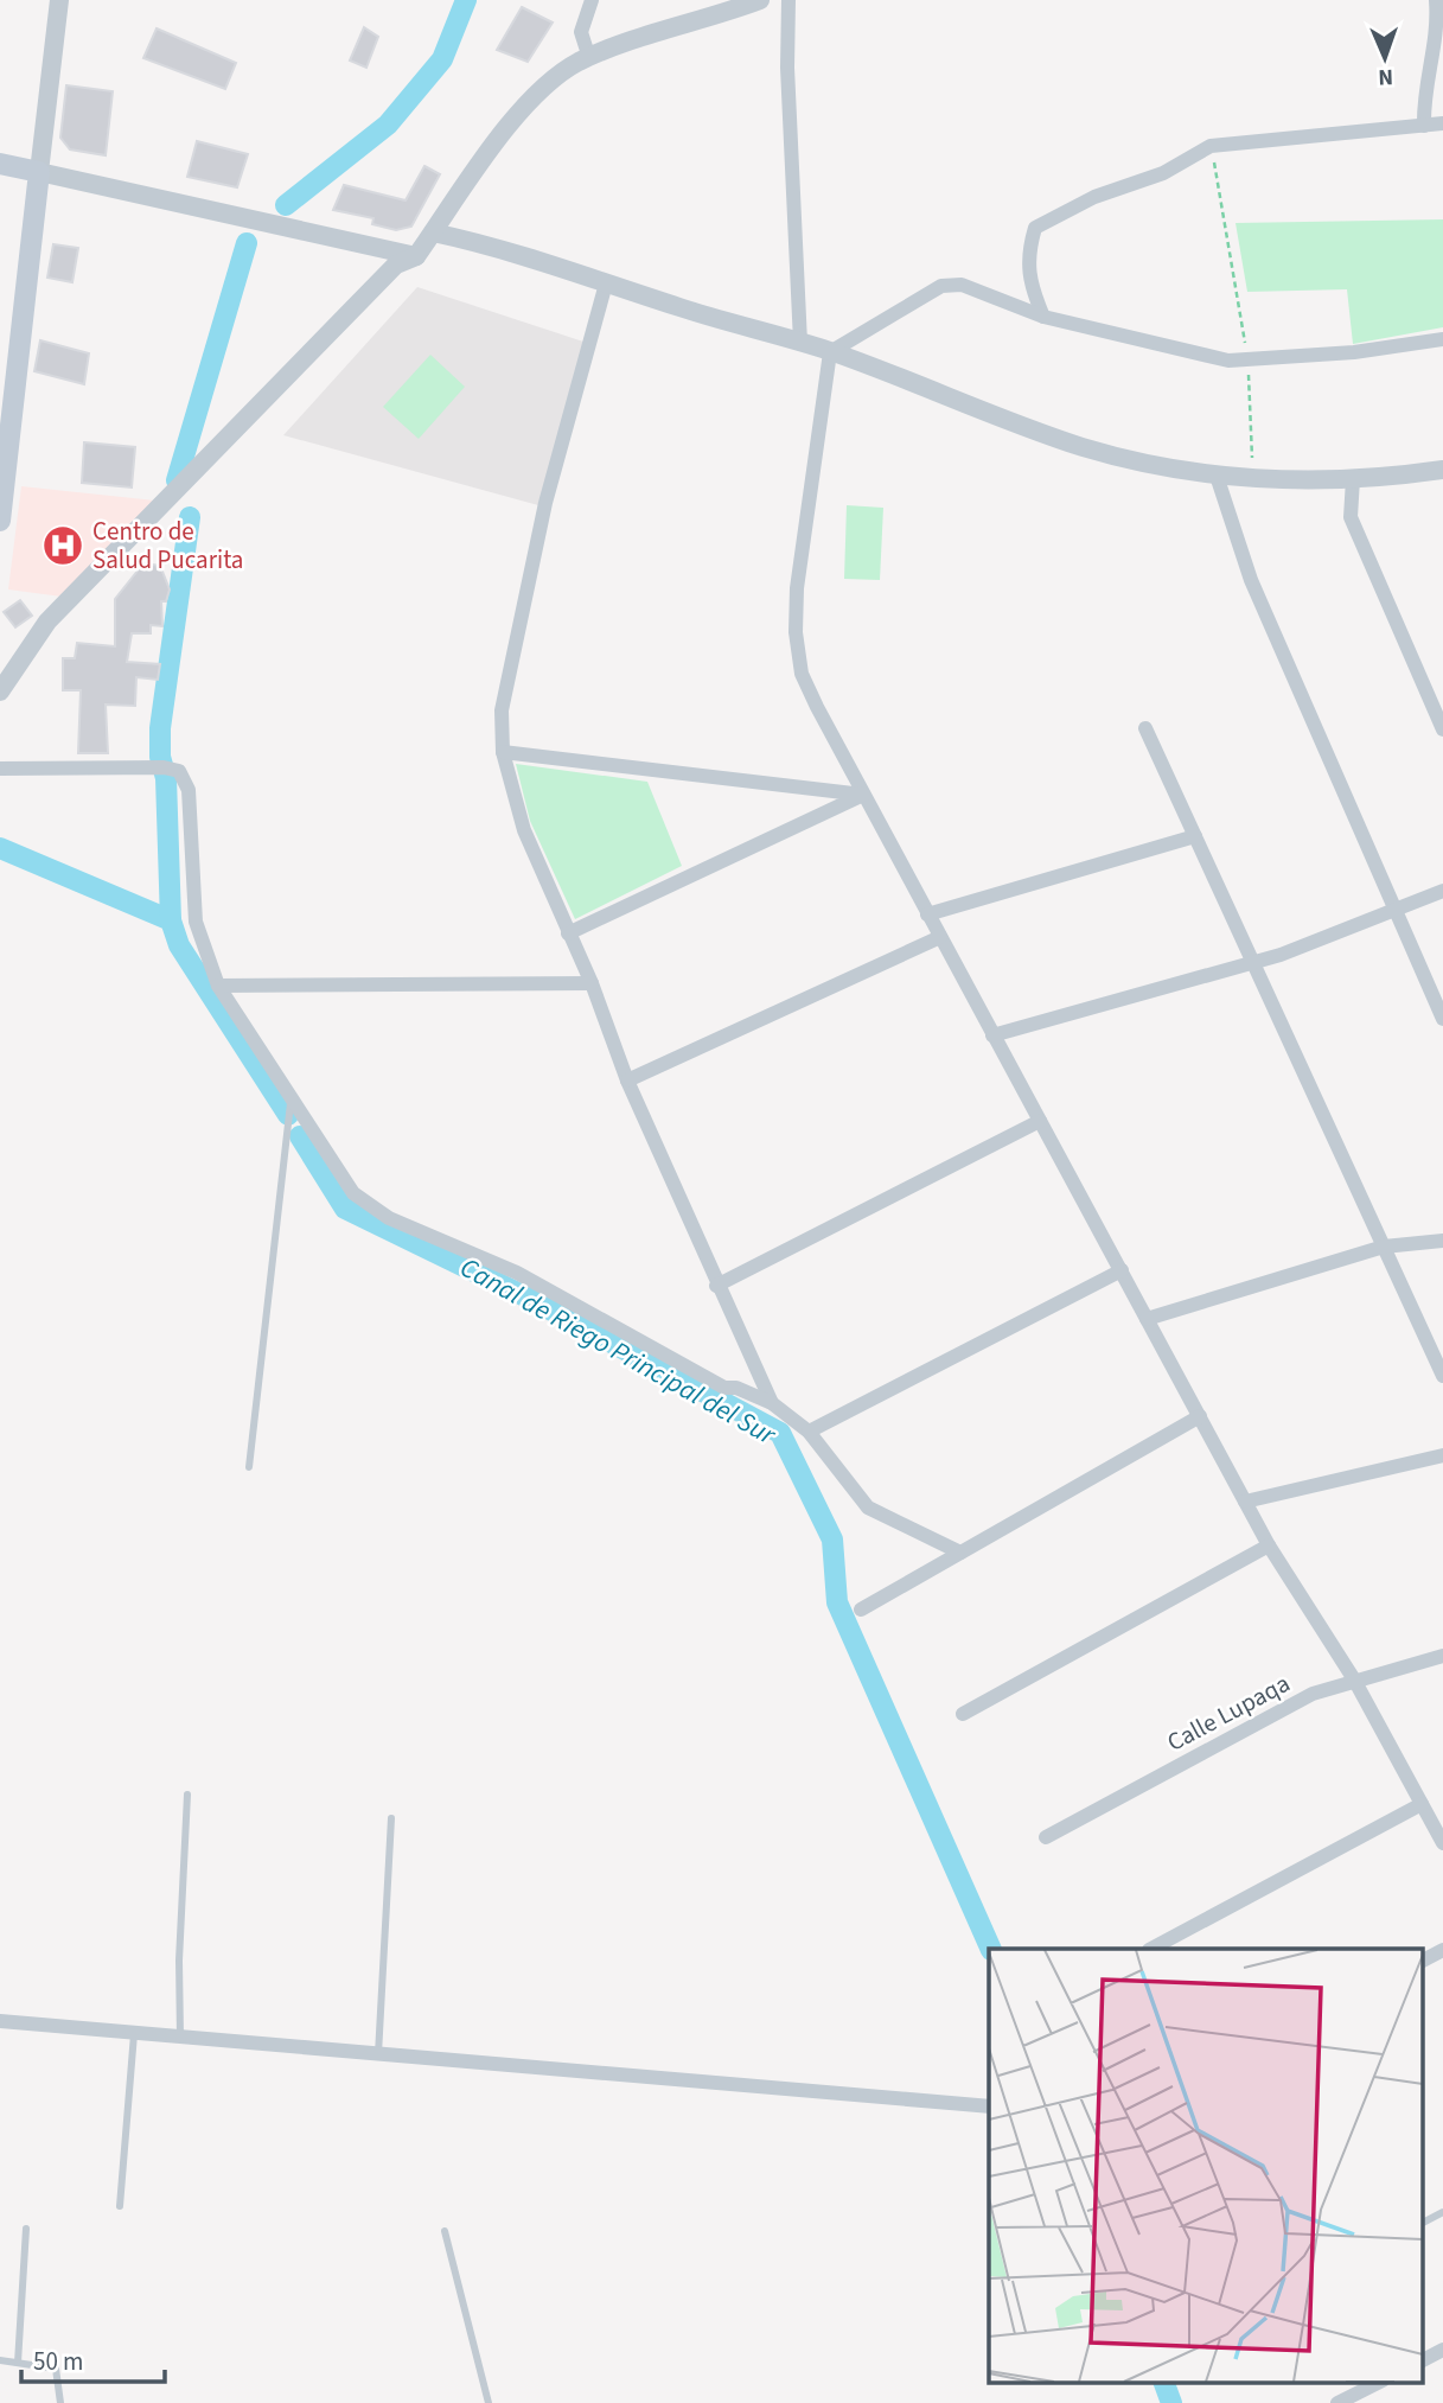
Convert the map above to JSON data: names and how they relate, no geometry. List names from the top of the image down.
{
  "streets": {
    "street": ["Calle Lupaqa"]
  },
  "water": ["Canal de Riego Principal del Sur"],
  "places": {
    "hospital": ["Centro de Salud Pucarita"]
  },
  "scale_bar": "50 m",
  "north": "bottom"
}
